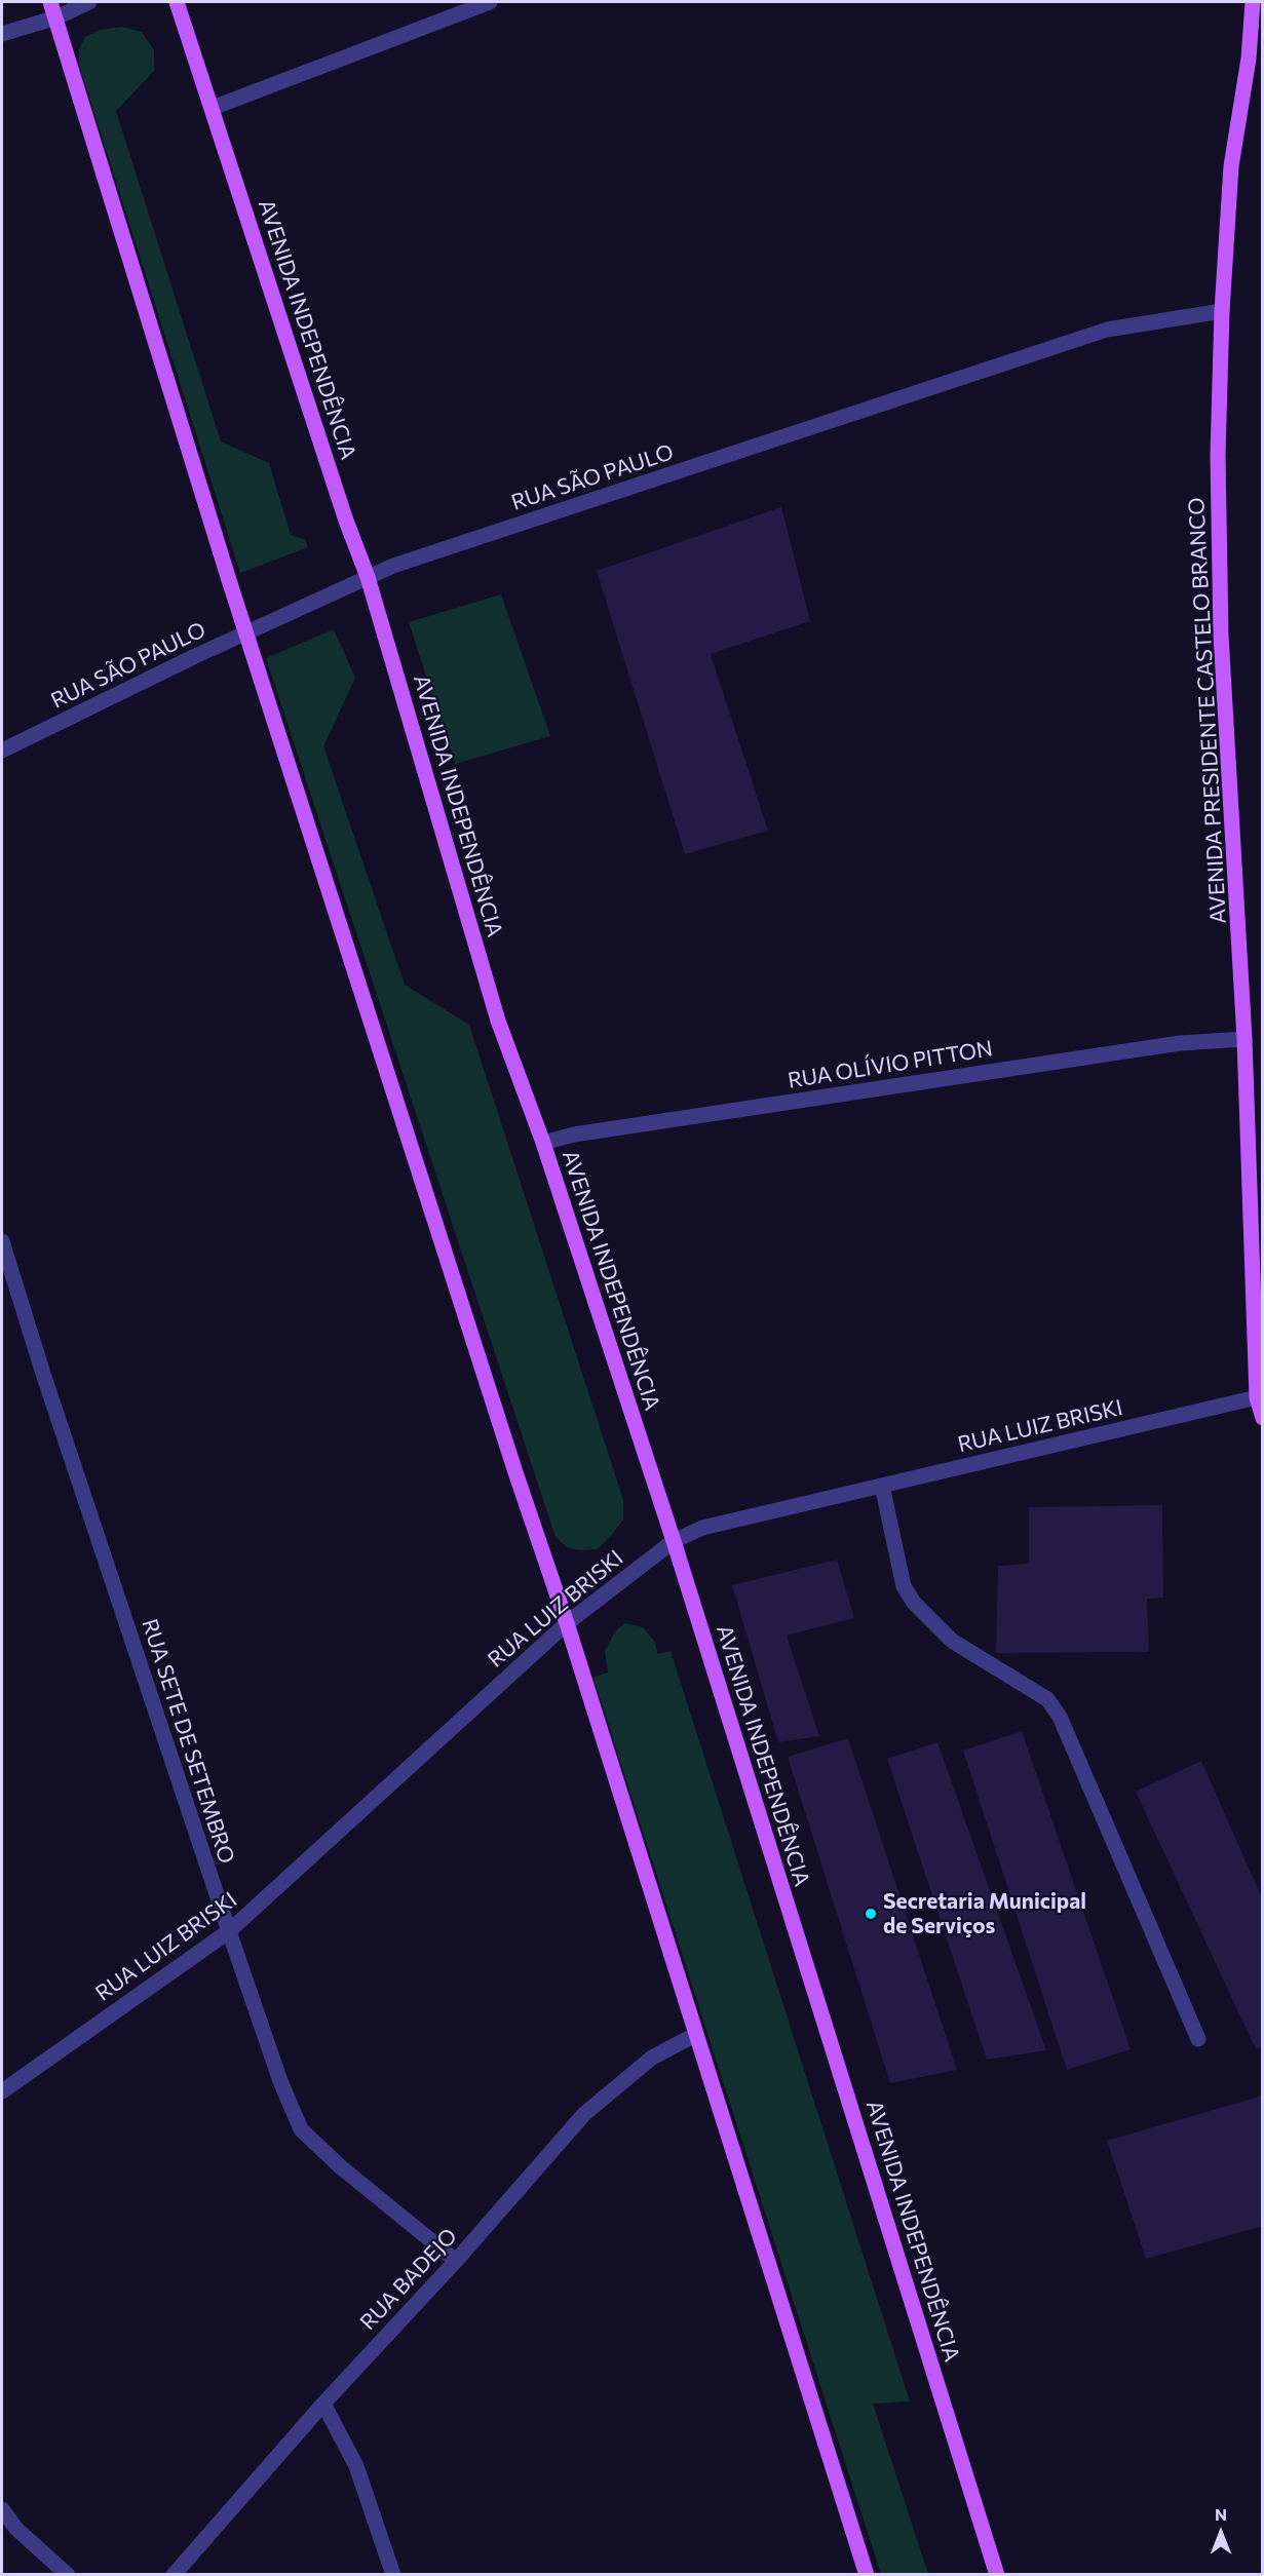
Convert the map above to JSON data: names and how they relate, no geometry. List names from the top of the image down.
{
  "streets": {
    "main road": ["AVENIDA INDEPENDÊNCIA", "AVENIDA PRESIDENTE CASTELO BRANCO"],
    "street": [
      "RUA SÃO PAULO",
      "RUA OLÍVIO PITTON",
      "RUA LUIZ BRISKI",
      "RUA SETE DE SETEMBRO",
      "RUA BADEJO"
    ]
  },
  "crossings": [
    ["AVENIDA INDEPENDÊNCIA", "RUA SÃO PAULO"],
    ["AVENIDA INDEPENDÊNCIA", "RUA OLÍVIO PITTON"],
    ["AVENIDA INDEPENDÊNCIA", "RUA LUIZ BRISKI"],
    ["RUA SÃO PAULO", "AVENIDA PRESIDENTE CASTELO BRANCO"],
    ["AVENIDA PRESIDENTE CASTELO BRANCO", "RUA OLÍVIO PITTON"],
    ["AVENIDA PRESIDENTE CASTELO BRANCO", "RUA LUIZ BRISKI"],
    ["RUA LUIZ BRISKI", "RUA SETE DE SETEMBRO"],
    ["RUA SETE DE SETEMBRO", "RUA BADEJO"]
  ],
  "places": ["Secretaria Municipal de Serviços"],
  "north": "top"
}
